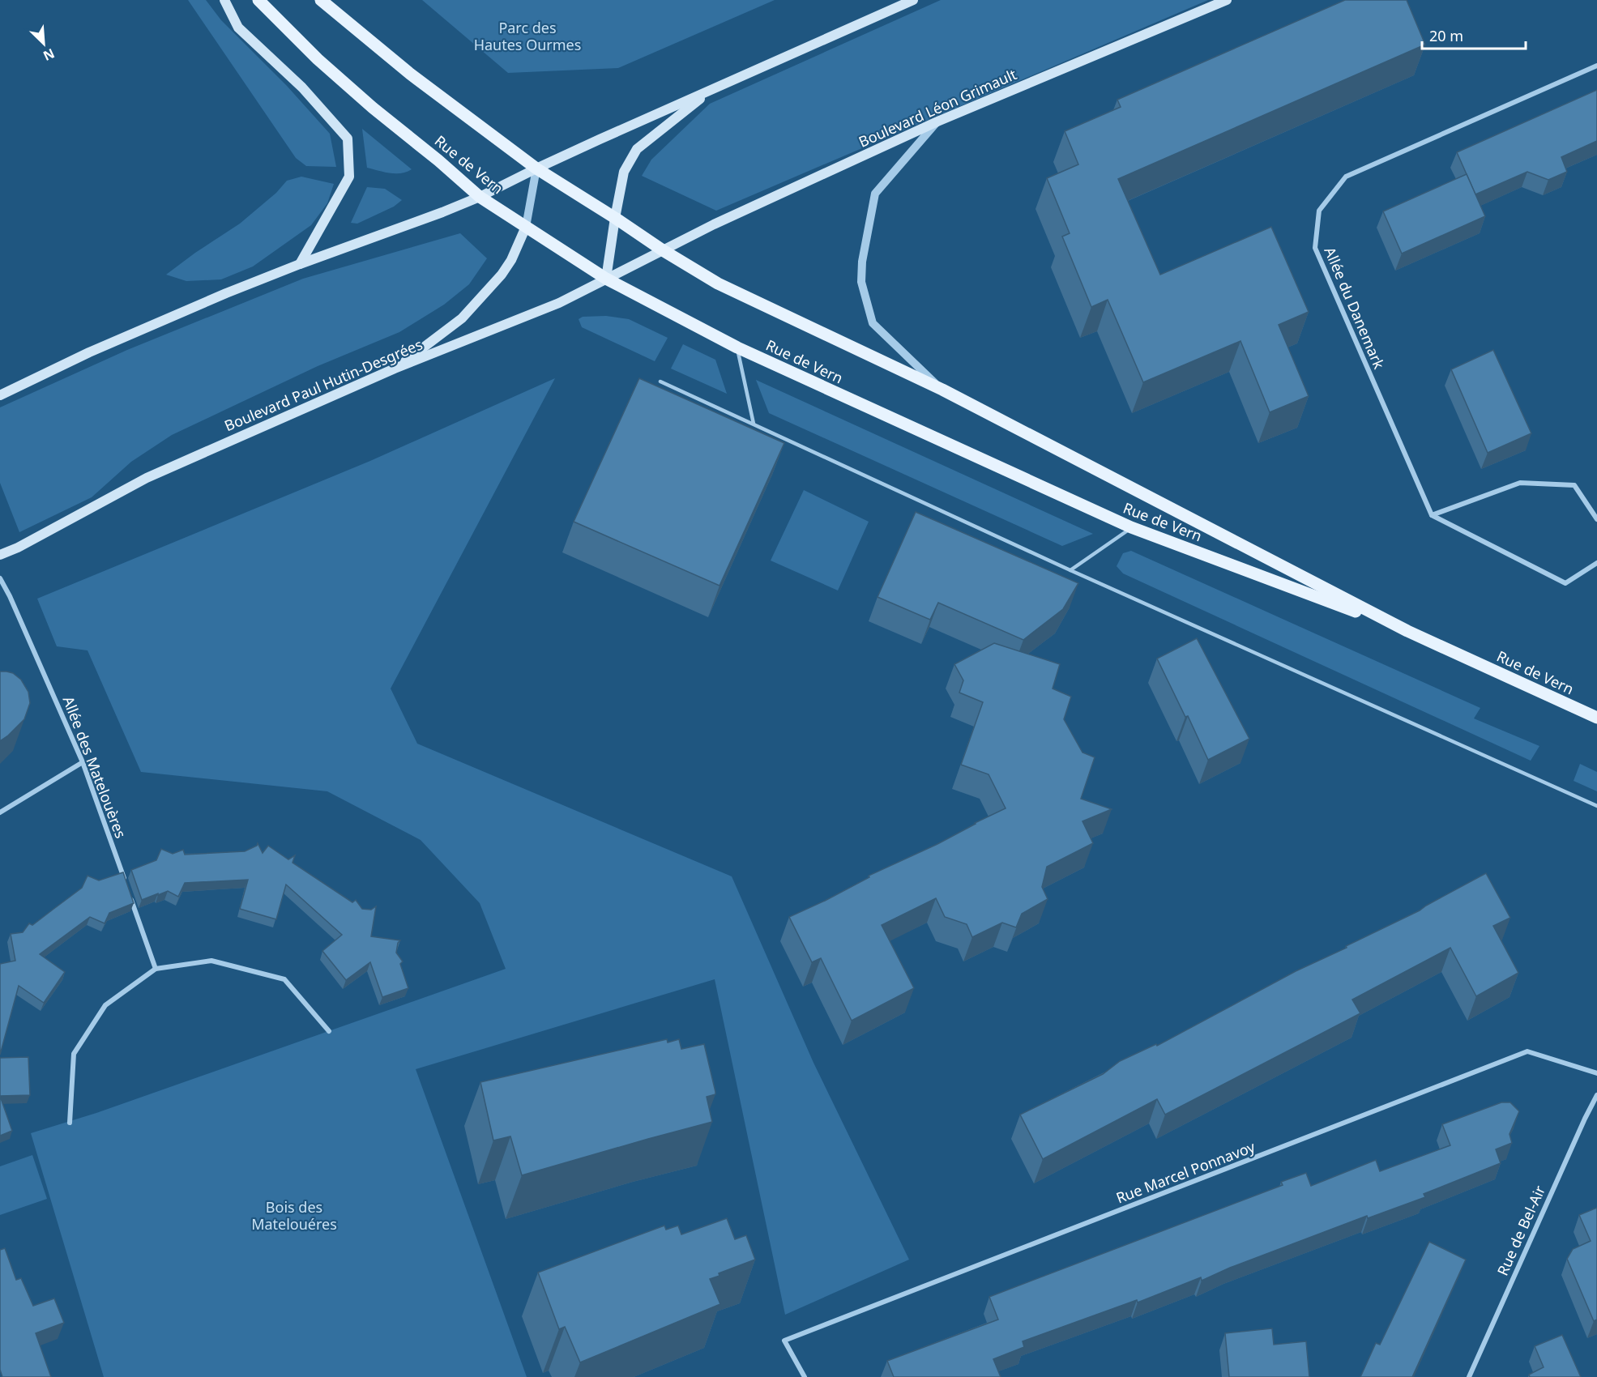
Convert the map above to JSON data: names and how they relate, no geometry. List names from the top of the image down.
{
  "streets": {
    "main road": ["Boulevard Léon Grimault", "Rue de Vern", "Boulevard Paul Hutin-Desgrées"],
    "street": [
      "Allée du Danemark",
      "Allée des Matelouères",
      "Rue Marcel Ponnavoy",
      "Rue de Bel-Air"
    ]
  },
  "crossings": [
    ["Boulevard Léon Grimault", "Rue de Vern"],
    ["Boulevard Léon Grimault", "Boulevard Paul Hutin-Desgrées"],
    ["Rue de Vern", "Boulevard Paul Hutin-Desgrées"]
  ],
  "parks": ["Parc des Hautes Ourmes", "Bois des Matelouéres"],
  "scale_bar": "20 m",
  "north": "bottom right"
}
